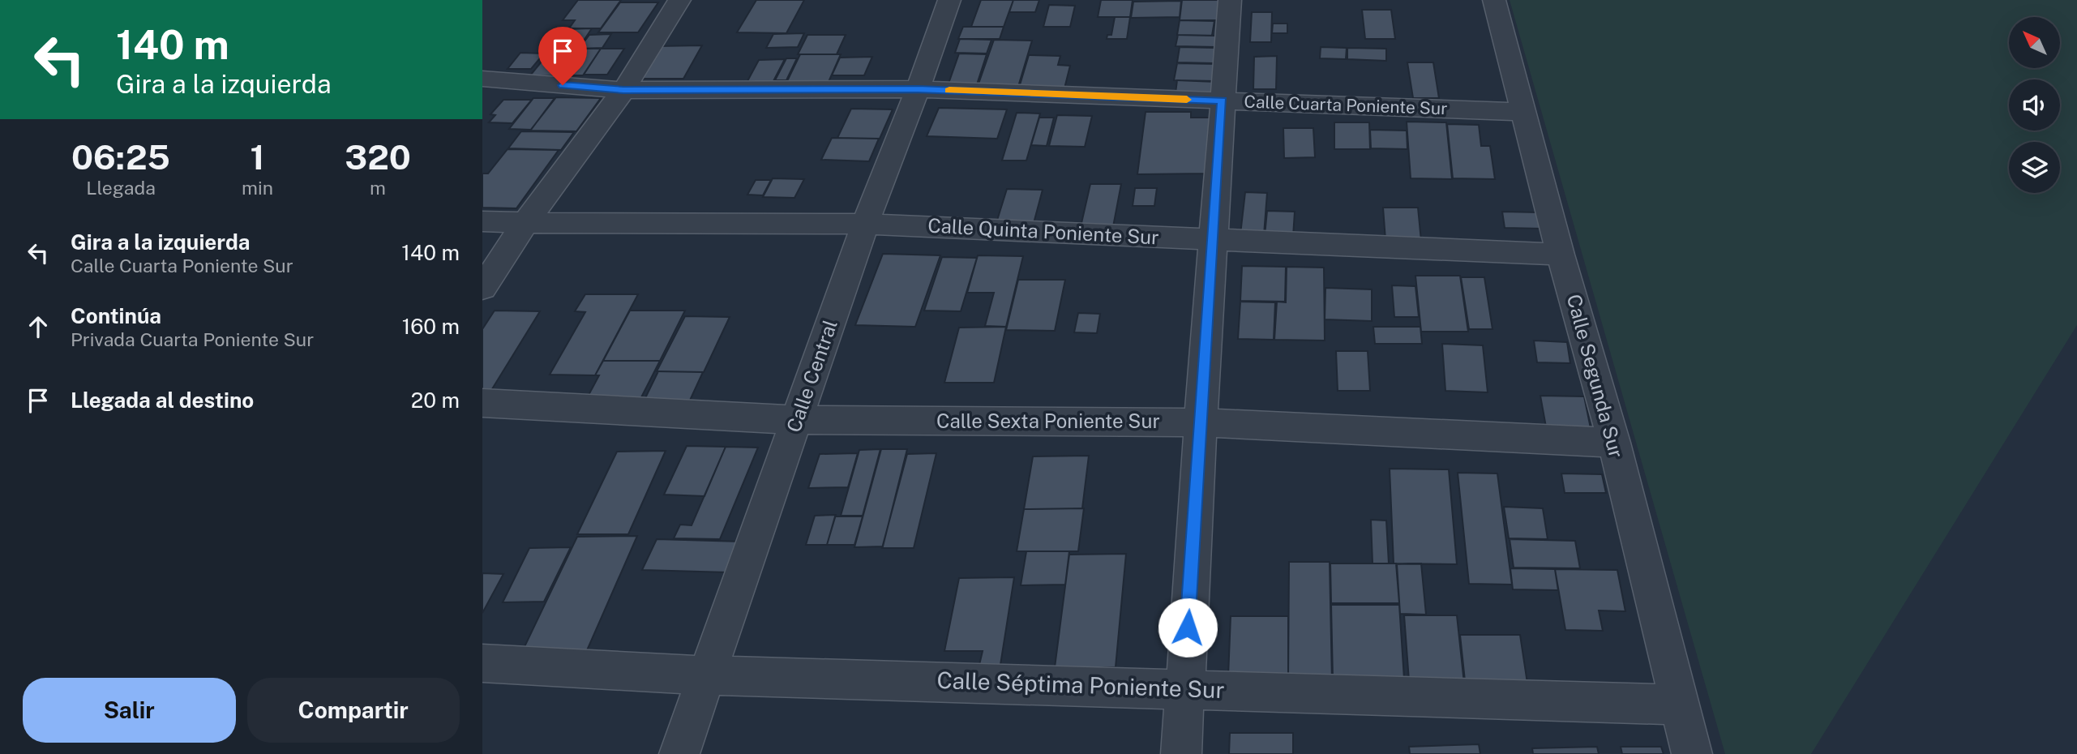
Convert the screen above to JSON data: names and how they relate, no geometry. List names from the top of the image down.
{
  "streets": {
    "street": [
      "Calle Cuarta Poniente Sur",
      "Calle Quinta Poniente Sur",
      "Calle Central",
      "Calle Segunda Sur",
      "Calle Sexta Poniente Sur",
      "Calle Séptima Poniente Sur"
    ]
  },
  "crossings": [
    ["Calle Cuarta Poniente Sur", "Calle Central"],
    ["Calle Cuarta Poniente Sur", "Calle Segunda Sur"],
    ["Calle Quinta Poniente Sur", "Calle Central"],
    ["Calle Quinta Poniente Sur", "Calle Segunda Sur"],
    ["Calle Central", "Calle Sexta Poniente Sur"],
    ["Calle Central", "Calle Séptima Poniente Sur"],
    ["Calle Segunda Sur", "Calle Sexta Poniente Sur"],
    ["Calle Segunda Sur", "Calle Séptima Poniente Sur"]
  ],
  "north": "top left",
  "page": {
    "turn": ["140 m", "Gira a la izquierda"],
    "eta": [
      "06:25",
      "Llegada",
      "1",
      "min",
      "320",
      "m"
    ],
    "list": [
      {
        "name": "Gira a la izquierda",
        "note": "Calle Cuarta Poniente Sur",
        "value": "140 m"
      },
      {
        "name": "Continúa",
        "note": "Privada Cuarta Poniente Sur",
        "value": "160 m"
      },
      {
        "name": "Llegada al destino",
        "value": "20 m"
      }
    ],
    "buttons": ["Salir", "Compartir"]
  }
}
